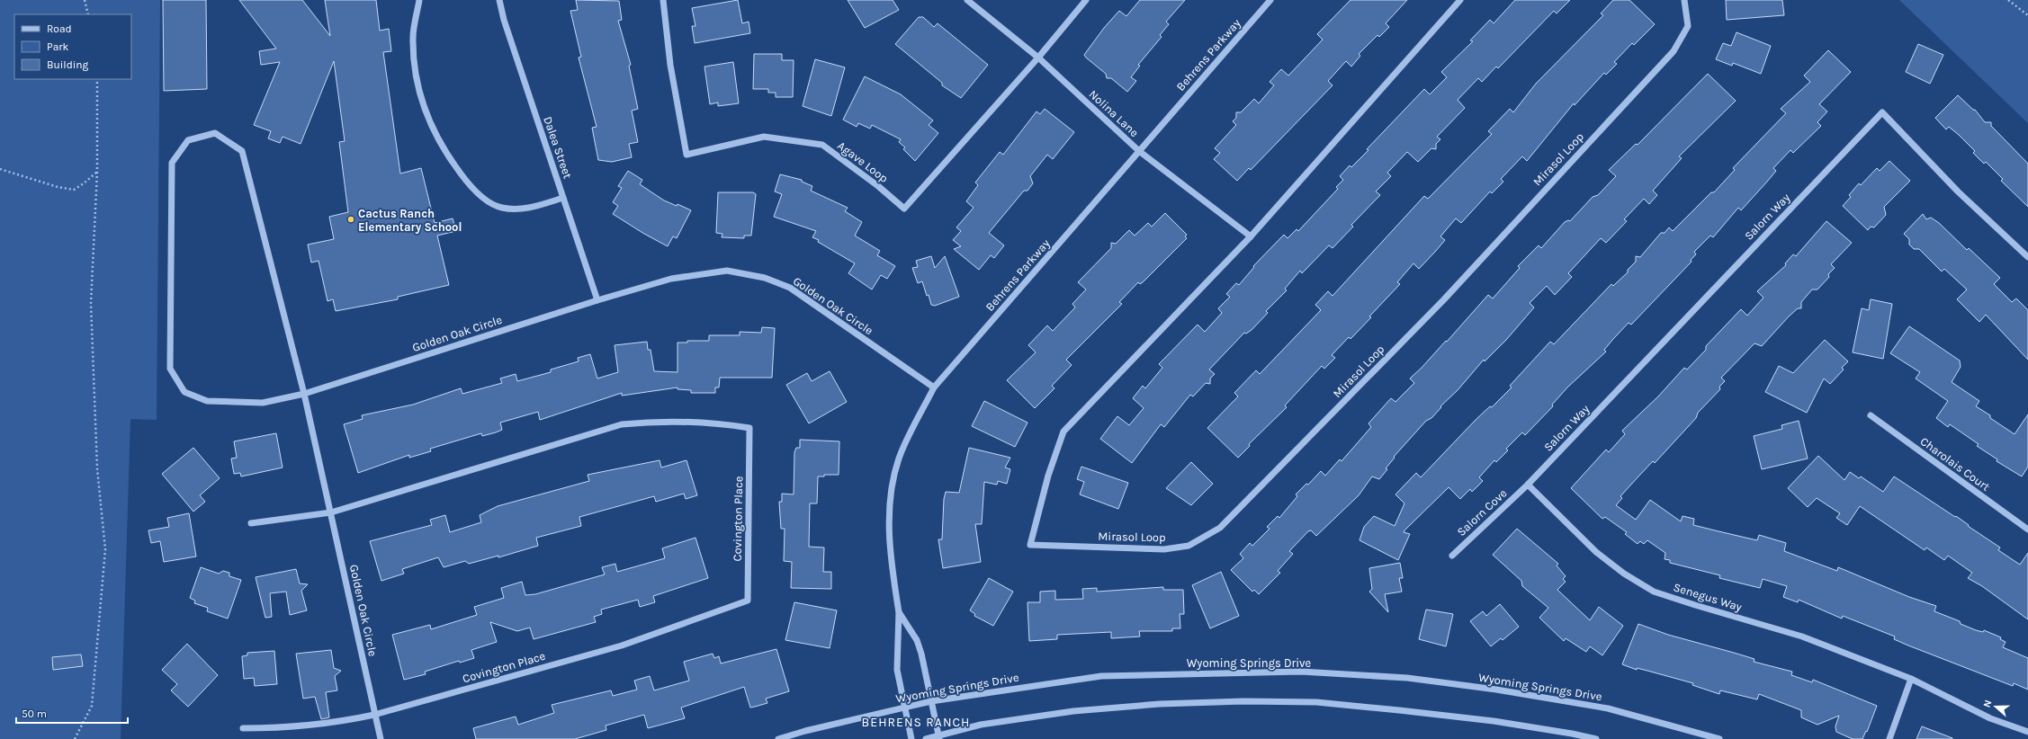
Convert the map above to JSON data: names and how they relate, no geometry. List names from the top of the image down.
{
  "streets": {
    "street": [
      "Behrens Parkway",
      "Nolina Lane",
      "Dalea Street",
      "Mirasol Loop",
      "Agave Loop",
      "Salorn Way",
      "Golden Oak Circle",
      "Charolais Court",
      "Salorn Cove",
      "Covington Place",
      "Senegus Way",
      "Wyoming Springs Drive"
    ]
  },
  "crossings": [
    ["Behrens Parkway", "Nolina Lane"],
    ["Behrens Parkway", "Golden Oak Circle"],
    ["Behrens Parkway", "Wyoming Springs Drive"],
    ["Nolina Lane", "Mirasol Loop"],
    ["Nolina Lane", "Agave Loop"],
    ["Dalea Street", "Golden Oak Circle"],
    ["Salorn Way", "Salorn Cove"],
    ["Salorn Way", "Senegus Way"],
    ["Golden Oak Circle", "Covington Place"],
    ["Salorn Cove", "Senegus Way"]
  ],
  "districts": ["BEHRENS RANCH"],
  "places": ["Cactus Ranch Elementary School"],
  "legend": ["Road", "Park", "Building"],
  "scale_bar": "50 m",
  "north": "left"
}
